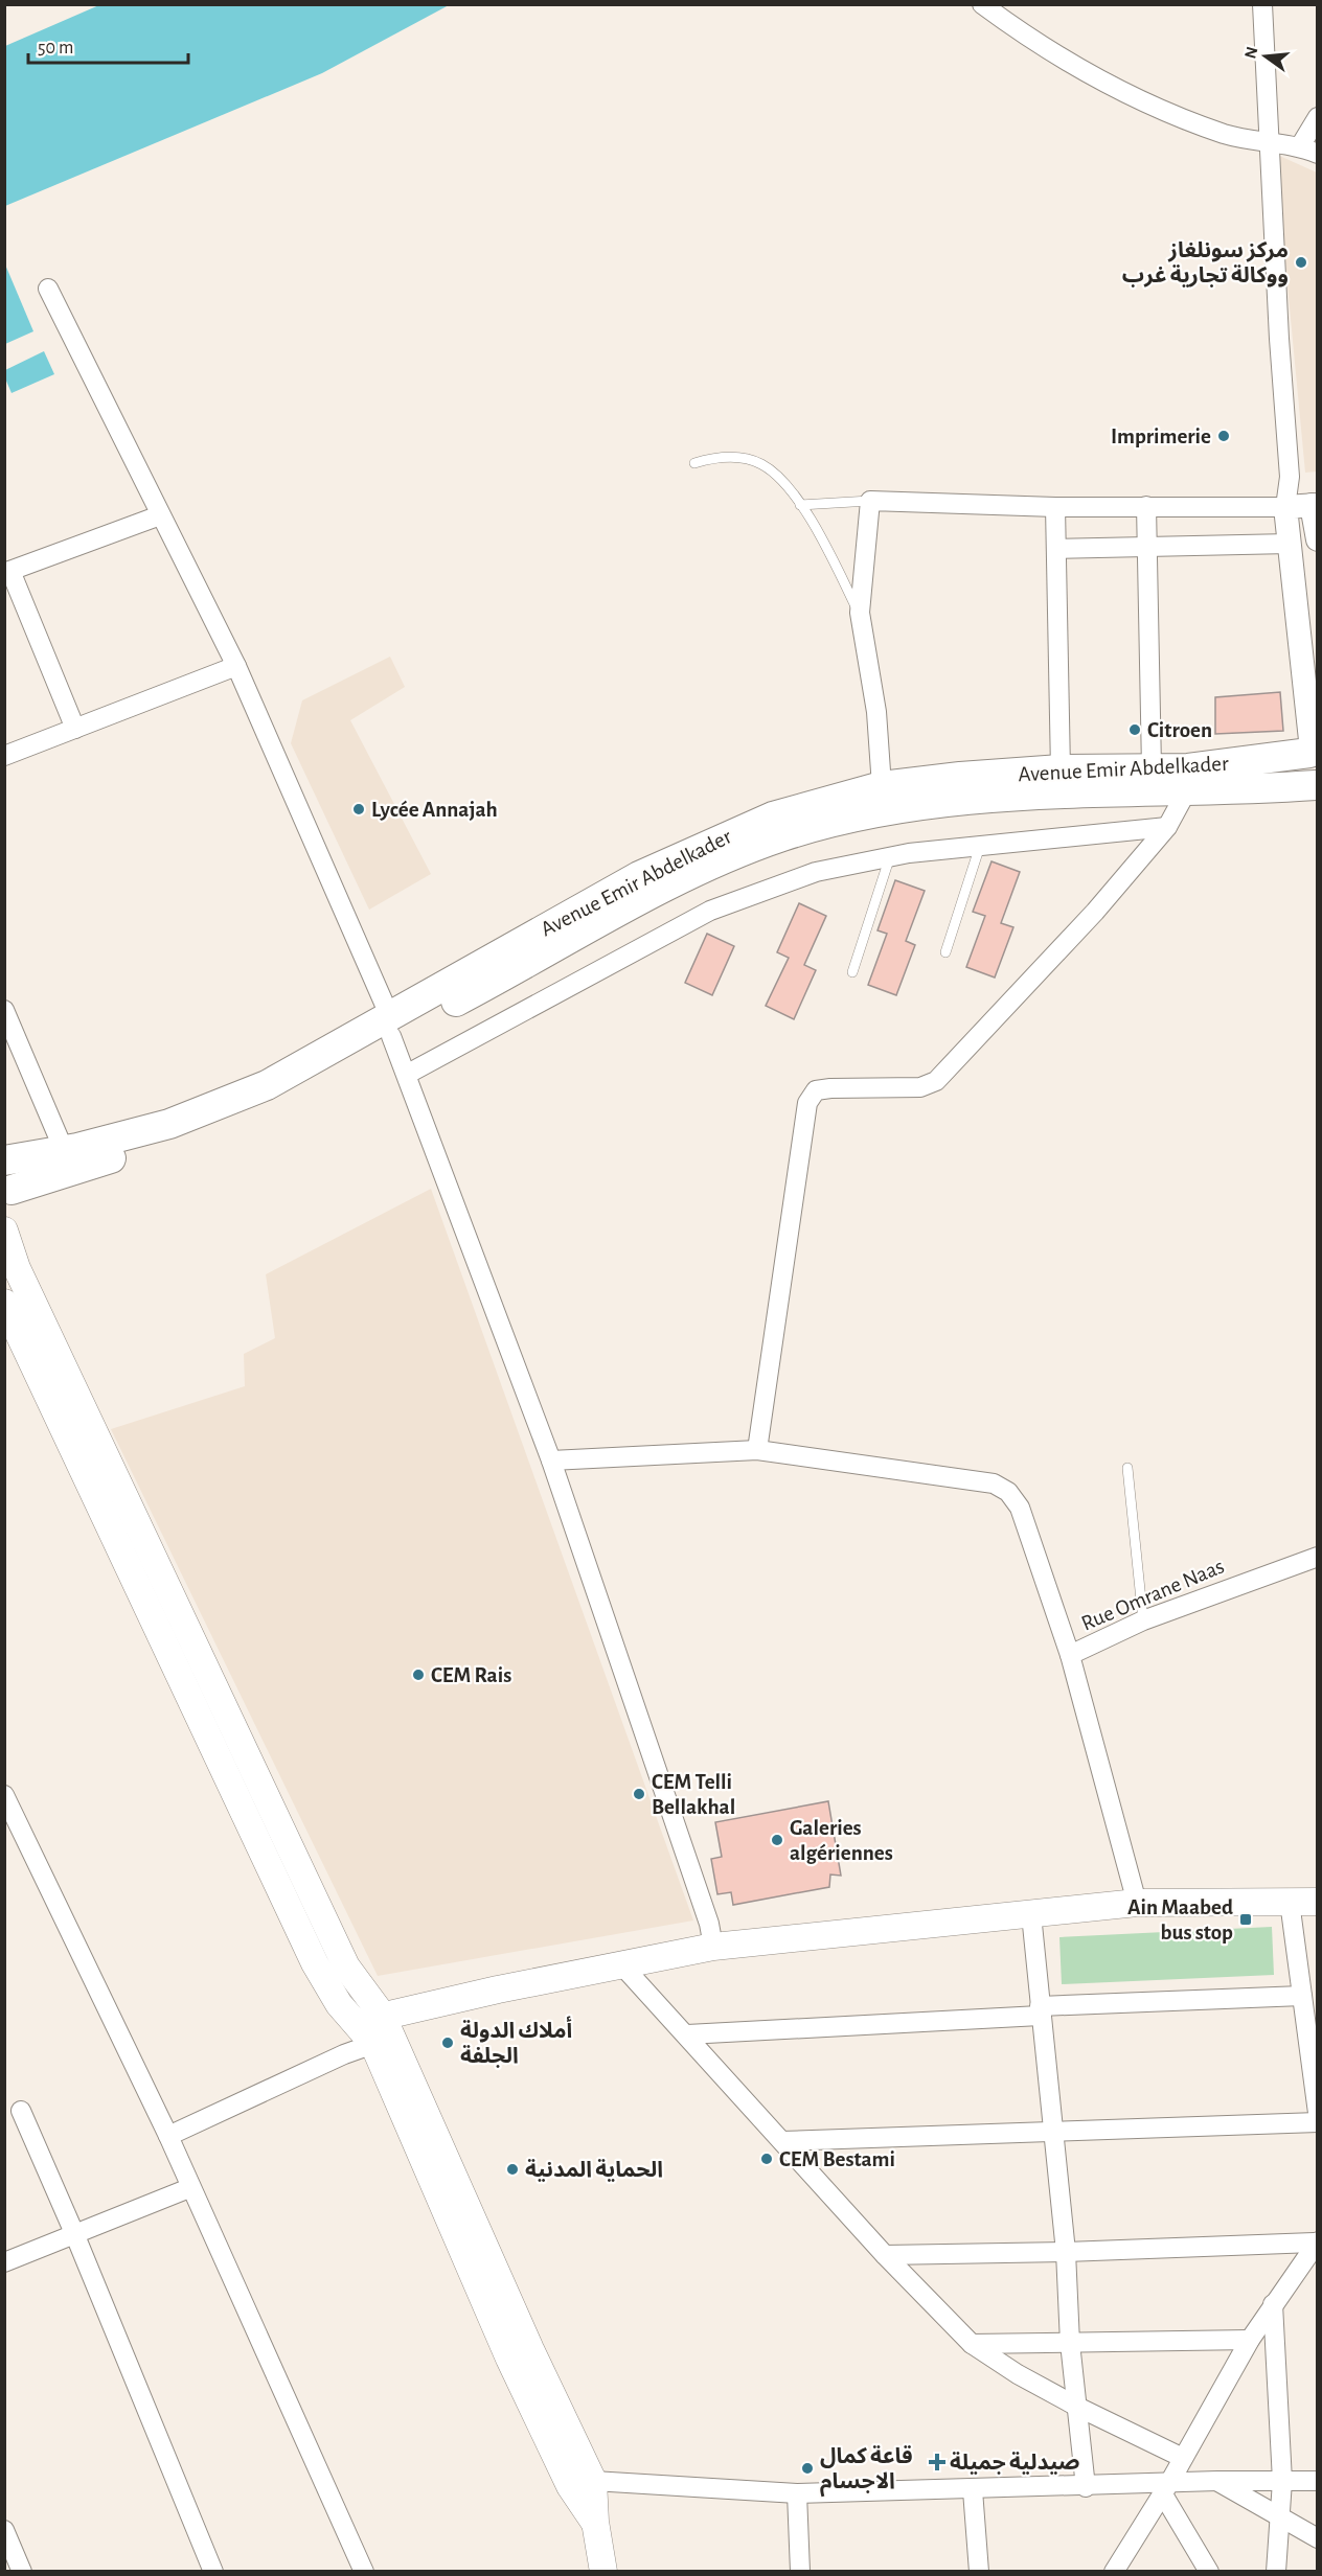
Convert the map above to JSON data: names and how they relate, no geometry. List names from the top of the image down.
{
  "streets": {
    "main road": ["Avenue Emir Abdelkader"],
    "street": ["Rue Omrane Naas"]
  },
  "places": {
    "other": [
      "مركز سونلغاز ووكالة تجارية غرب",
      "Imprimerie",
      "Citroen",
      "Lycée Annajah",
      "CEM Rais",
      "CEM Telli Bellakhal",
      "Galeries algériennes",
      "أملاك الدولة الجلفة",
      "CEM Bestami",
      "الحماية المدنية",
      "قاعة كمال الاجسام"
    ],
    "transit": ["Ain Maabed bus stop"],
    "health": ["صيدلية جميلة"]
  },
  "scale_bar": "50 m",
  "north": "left"
}
